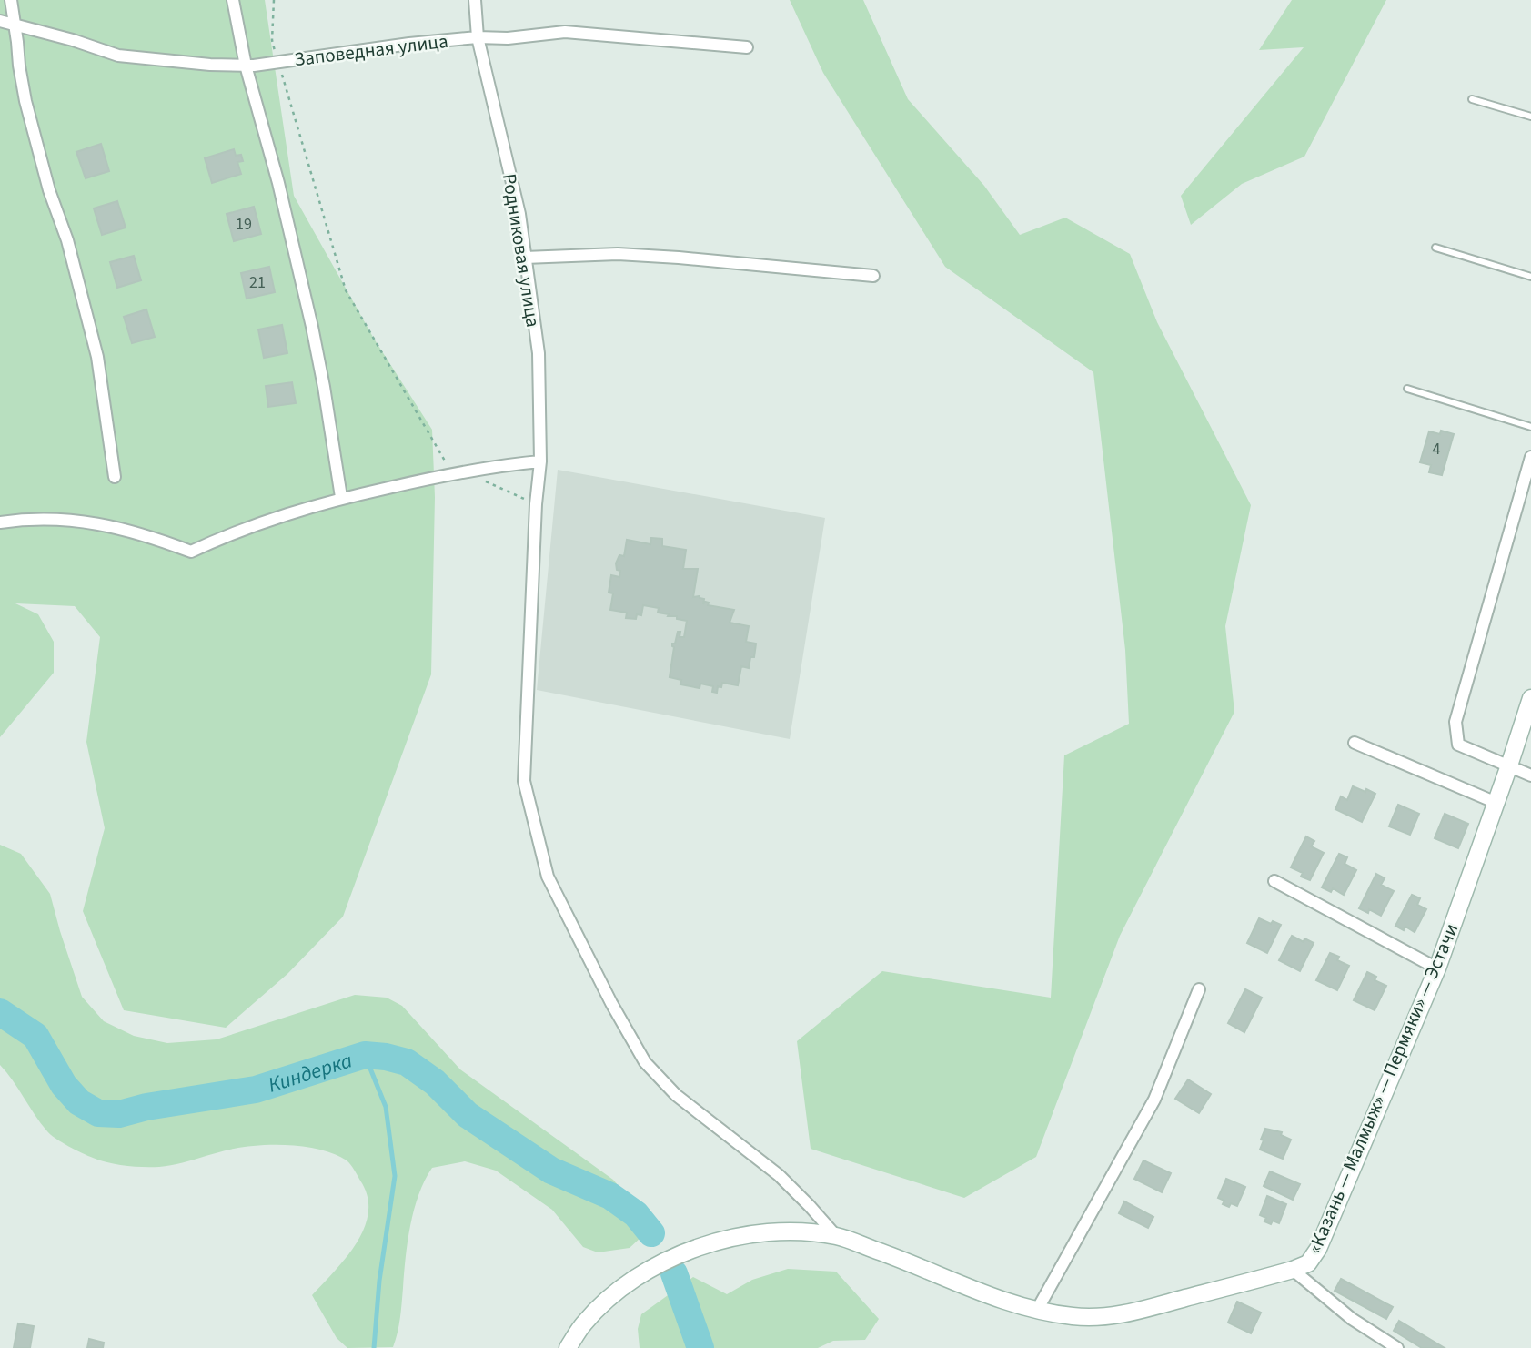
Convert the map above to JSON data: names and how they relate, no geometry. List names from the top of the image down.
{
  "streets": {
    "street": ["Заповедная улица", "Родниковая улица", "«Казань — Малмыж» — Пермяки» — Эстачи"]
  },
  "crossings": [
    ["Заповедная улица", "Родниковая улица"],
    ["Родниковая улица", "«Казань — Малмыж» — Пермяки» — Эстачи"]
  ],
  "water": ["Киндерка"],
  "house_numbers": ["19", "21", "4"]
}
